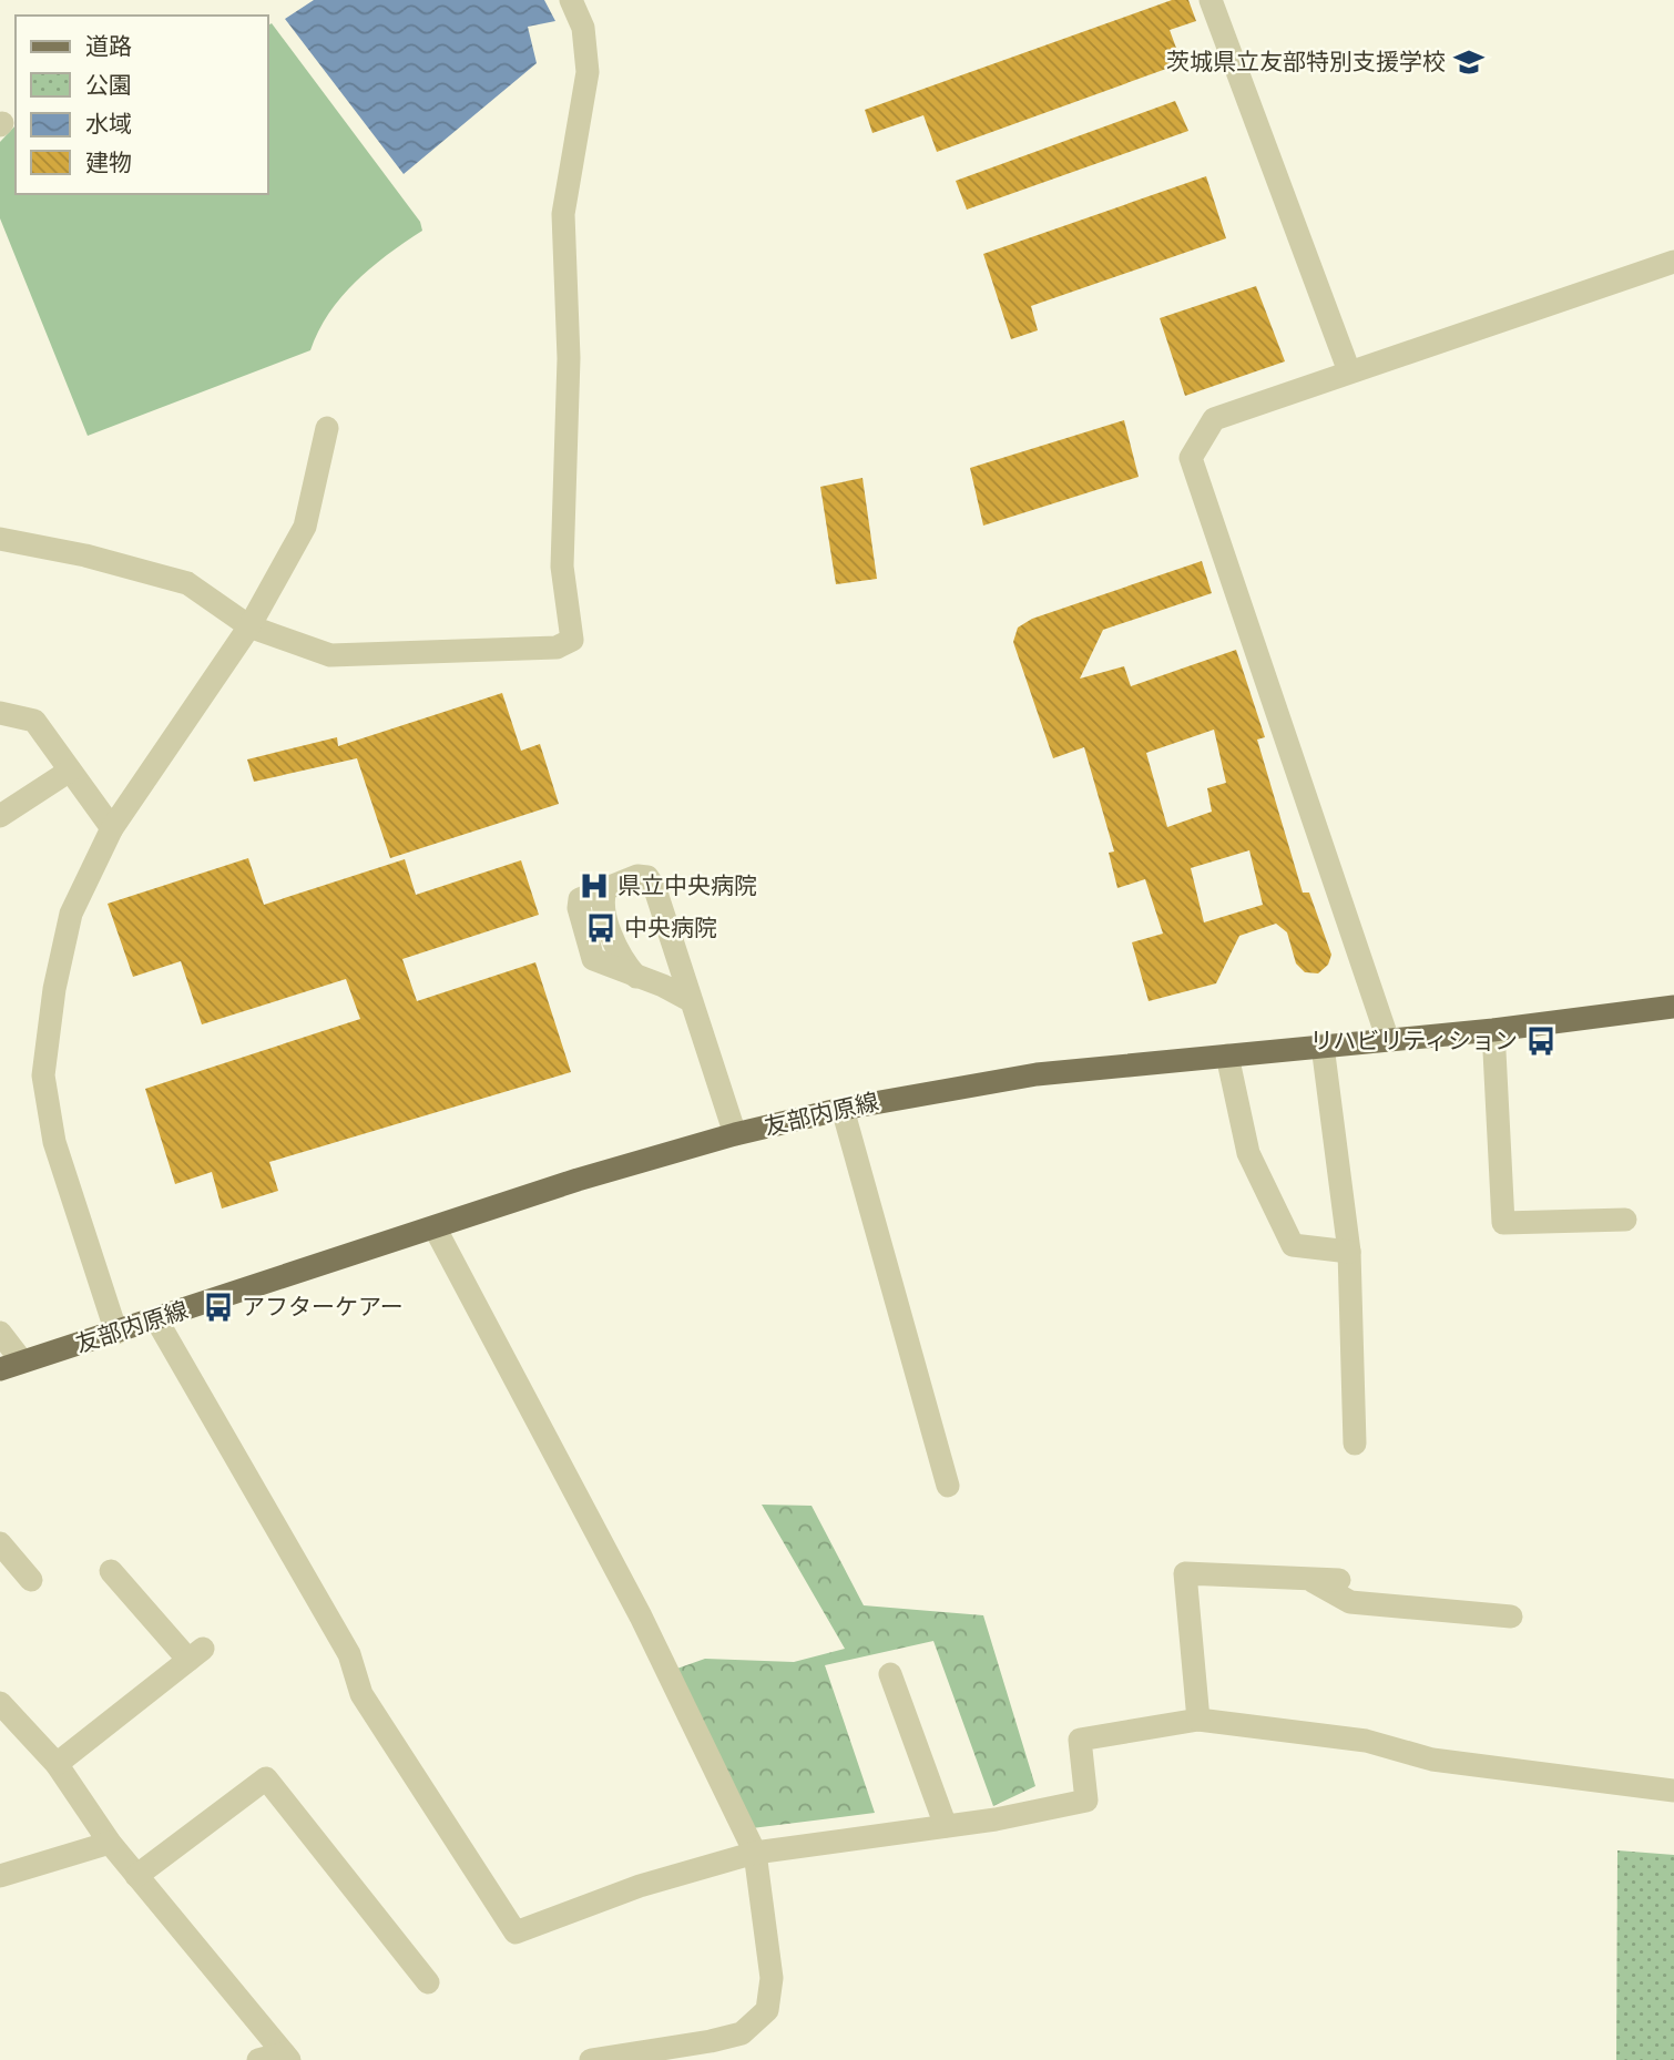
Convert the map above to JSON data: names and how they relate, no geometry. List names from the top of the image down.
{
  "streets": {
    "main road": ["友部内原線"]
  },
  "places": {
    "school or university": ["茨城県立友部特別支援学校"],
    "hospital": ["県立中央病院"],
    "bus stop": ["中央病院", "リハビリティション", "アフターケアー"]
  },
  "legend": [
    "道路",
    "公園",
    "水域",
    "建物"
  ]
}
